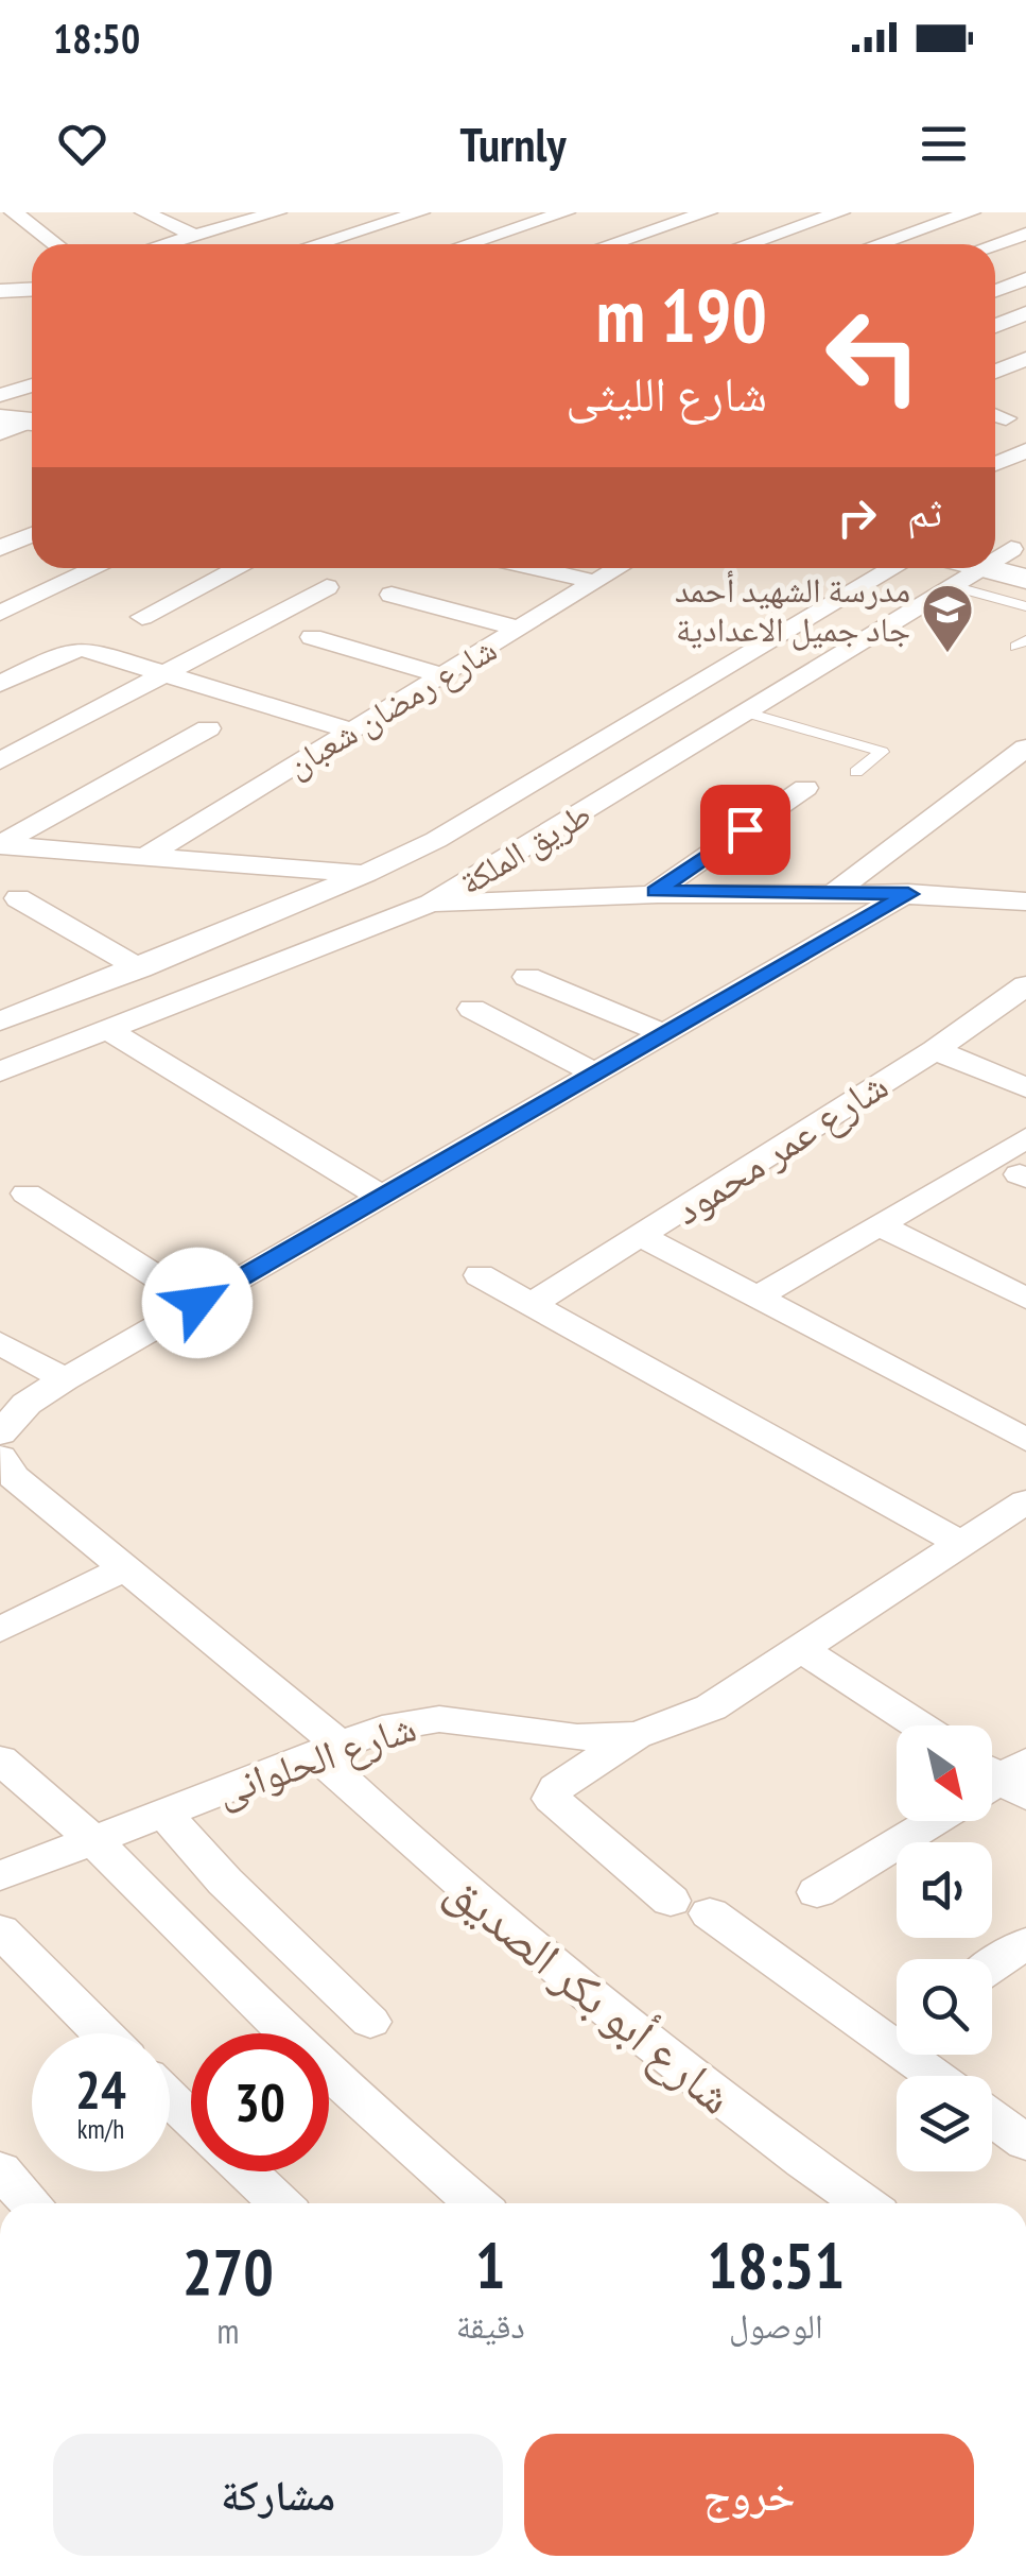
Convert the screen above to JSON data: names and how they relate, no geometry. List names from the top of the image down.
{
  "streets": {
    "street": [
      "شارع رمضان شعبان",
      "طريق الملكة",
      "شارع عمر محمود",
      "شارع الحلوانى",
      "شارع أبو بكر الصديق"
    ]
  },
  "crossings": [
    ["شارع الحلوانى", "شارع أبو بكر الصديق"]
  ],
  "places": {
    "school or university": ["مدرسة الشهيد أحمد جاد جميل الاعدادية"]
  },
  "north": "bottom right",
  "page": {
    "status": "18:50",
    "header": "Turnly",
    "turn": ["190 m", "شارع الليثى"],
    "then": "ثم",
    "speed": "24 km/h",
    "limit": "30",
    "eta": [
      "18:51",
      "الوصول",
      "1",
      "دقيقة",
      "270",
      "m"
    ],
    "buttons": ["خروج", "مشاركة"]
  }
}
